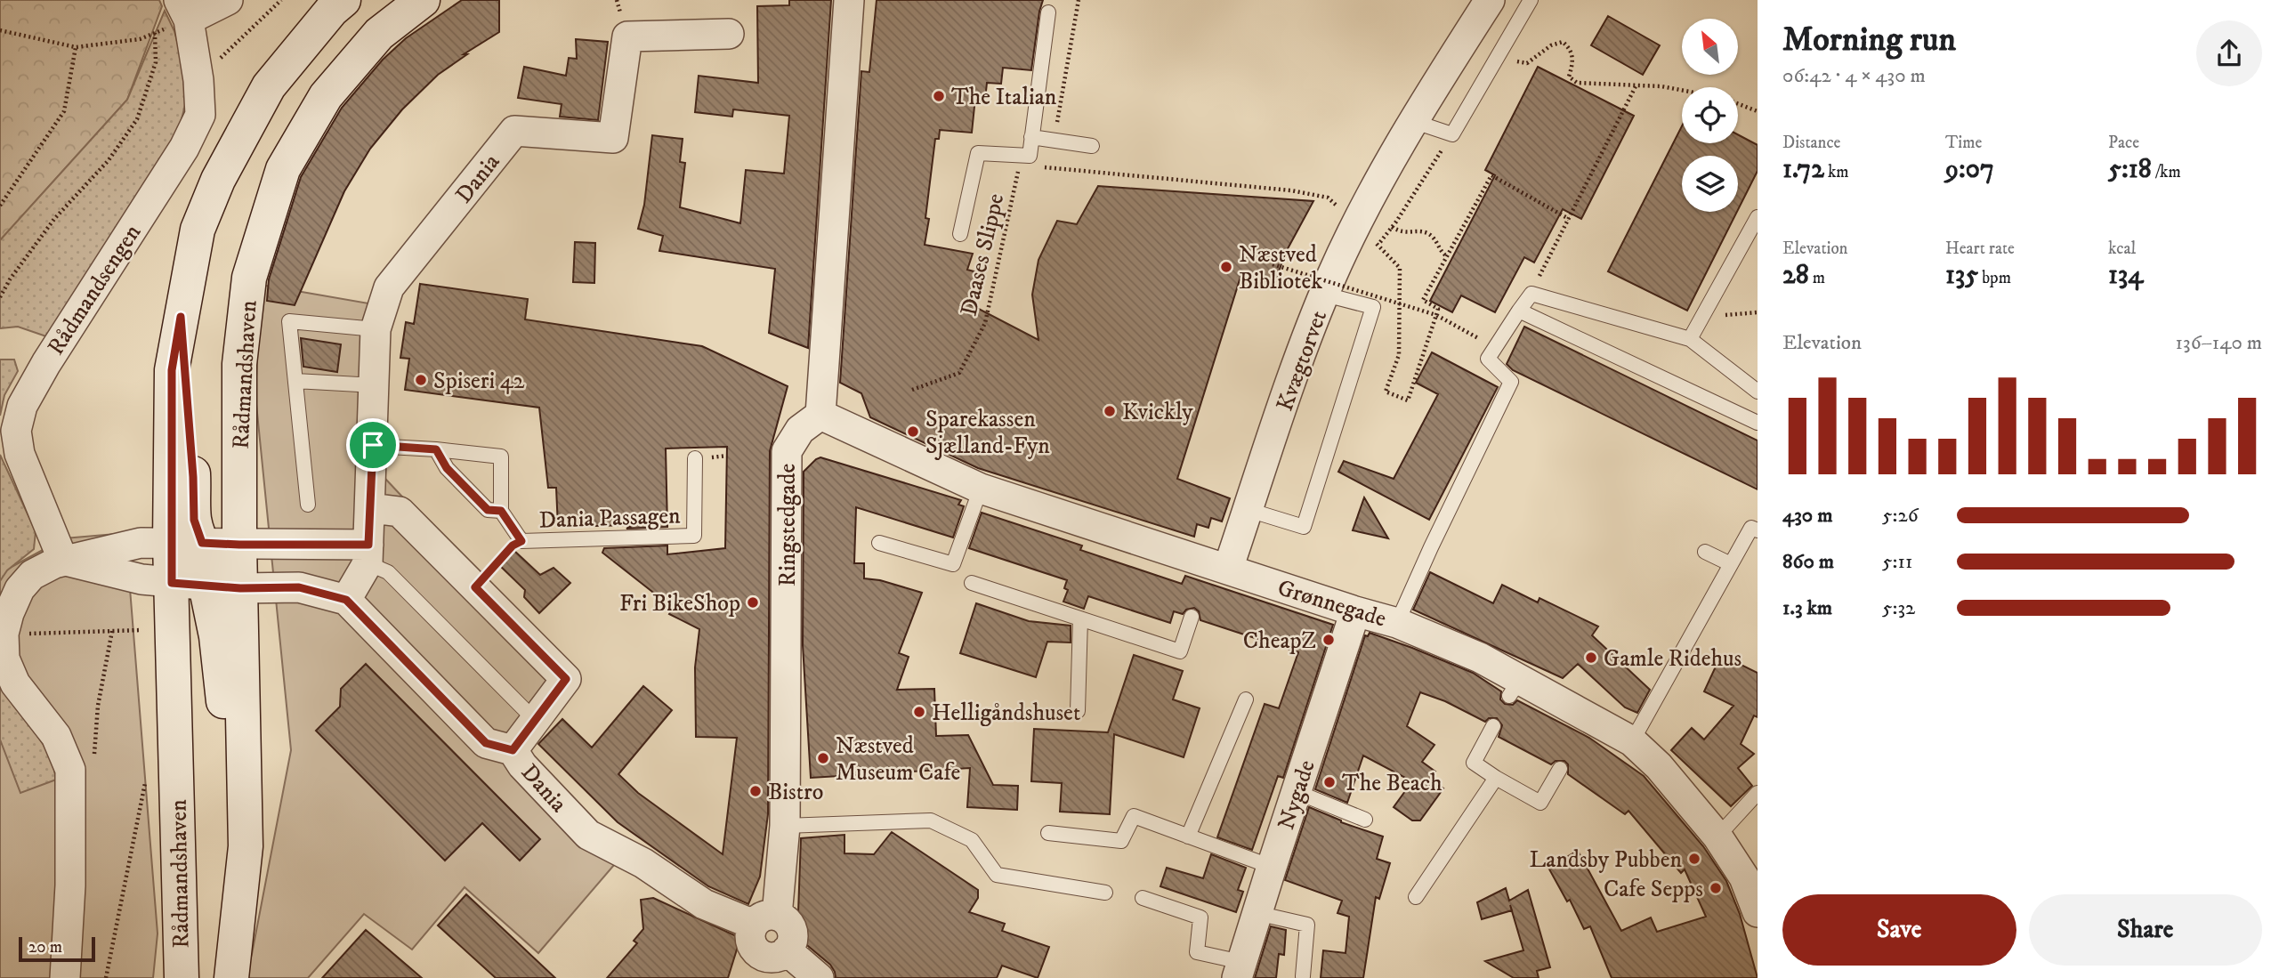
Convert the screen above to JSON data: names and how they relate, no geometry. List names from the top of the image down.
{
  "streets": {
    "main road": ["Rådmandshaven"],
    "street": [
      "Dania",
      "Rådmandsengen",
      "Kvægtorvet",
      "Ringstedgade",
      "Grønnegade",
      "Nygade"
    ],
    "lane": ["Dania Passagen"],
    "path": ["Daases Slippe"]
  },
  "crossings": [
    ["Dania", "Ringstedgade"],
    ["Kvægtorvet", "Grønnegade"],
    ["Ringstedgade", "Grønnegade"],
    ["Grønnegade", "Nygade"]
  ],
  "places": [
    "The Italian",
    "Næstved Bibliotek",
    "Spiseri 42",
    "Kvickly",
    "Sparekassen Sjælland-Fyn",
    "Fri BikeShop",
    "CheapZ",
    "Gamle Ridehus",
    "Helligåndshuset",
    "Næstved Museum Cafe",
    "The Beach",
    "Bistro",
    "Landsby Pubben",
    "Cafe Sepps"
  ],
  "scale_bar": "20 m",
  "north": "top left",
  "page": {
    "heading": ["Morning run", "06:42 · 4 × 430 m"],
    "stats": [
      ["Distance", "1.72 km"],
      ["Time", "9:07"],
      ["Pace", "5:18 /km"],
      ["Elevation", "28 m"],
      ["Heart rate", "135 bpm"],
      ["kcal", "134"]
    ],
    "chart": ["Elevation", "136–140 m"],
    "list": [
      {
        "name": "430 m",
        "note": "5:26"
      },
      {
        "name": "860 m",
        "note": "5:11"
      },
      {
        "name": "1.3 km",
        "note": "5:32"
      }
    ],
    "buttons": ["Save", "Share"],
    "scale": "20 m"
  }
}
